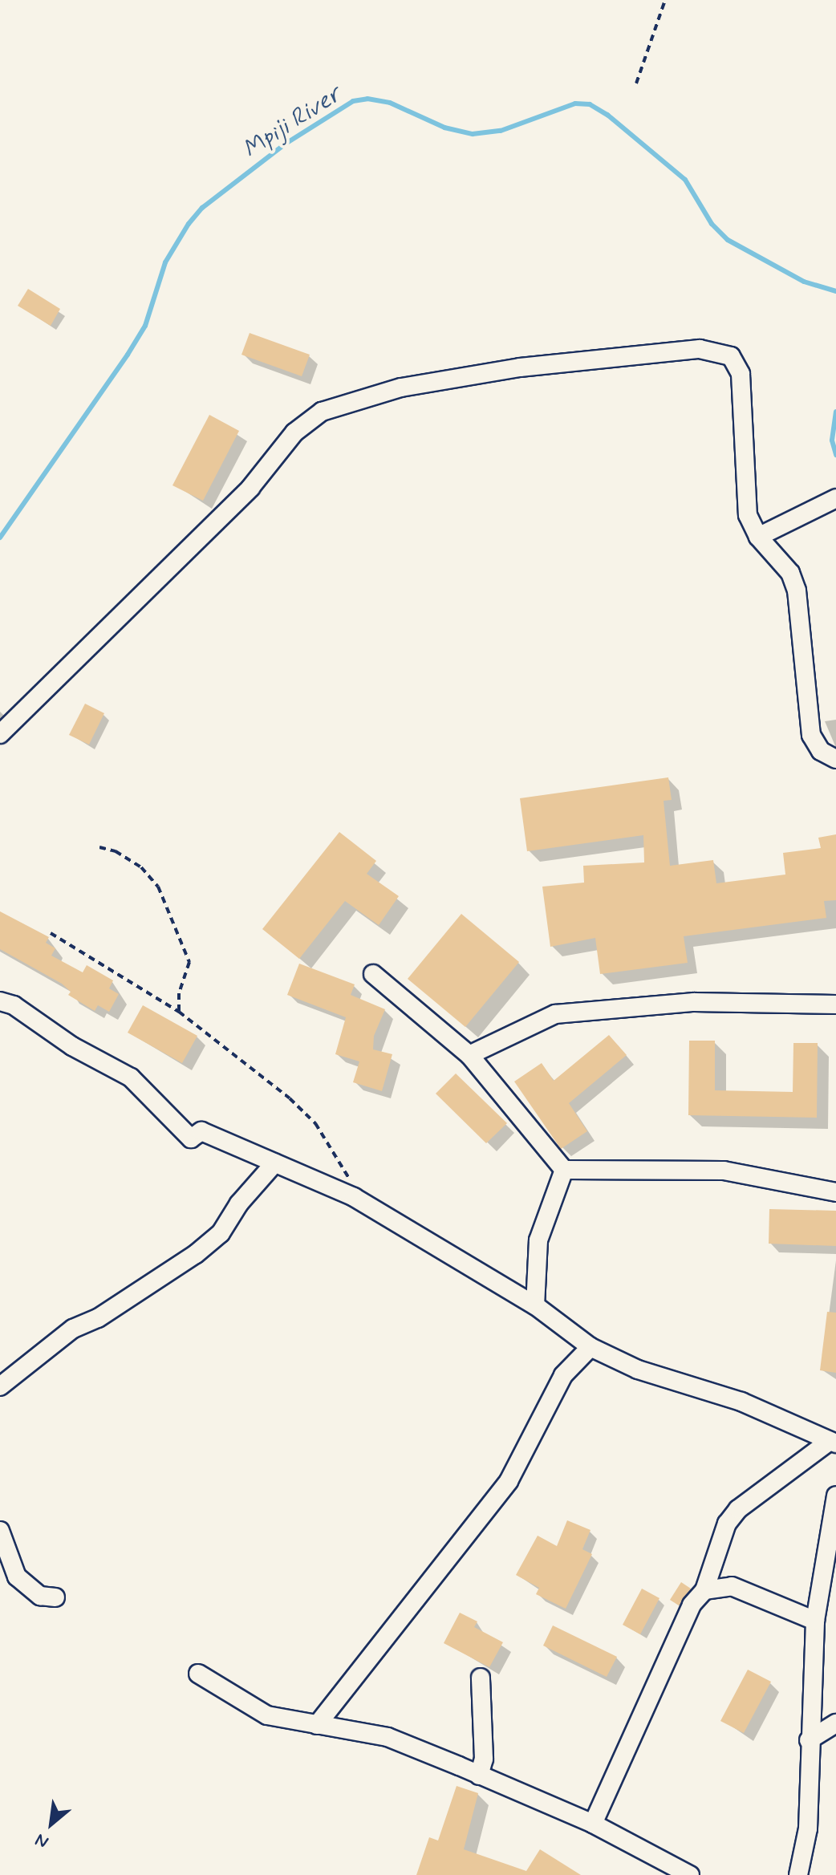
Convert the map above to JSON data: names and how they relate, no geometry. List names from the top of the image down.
{
  "water": ["Mpiji River"],
  "north": "bottom left"
}
